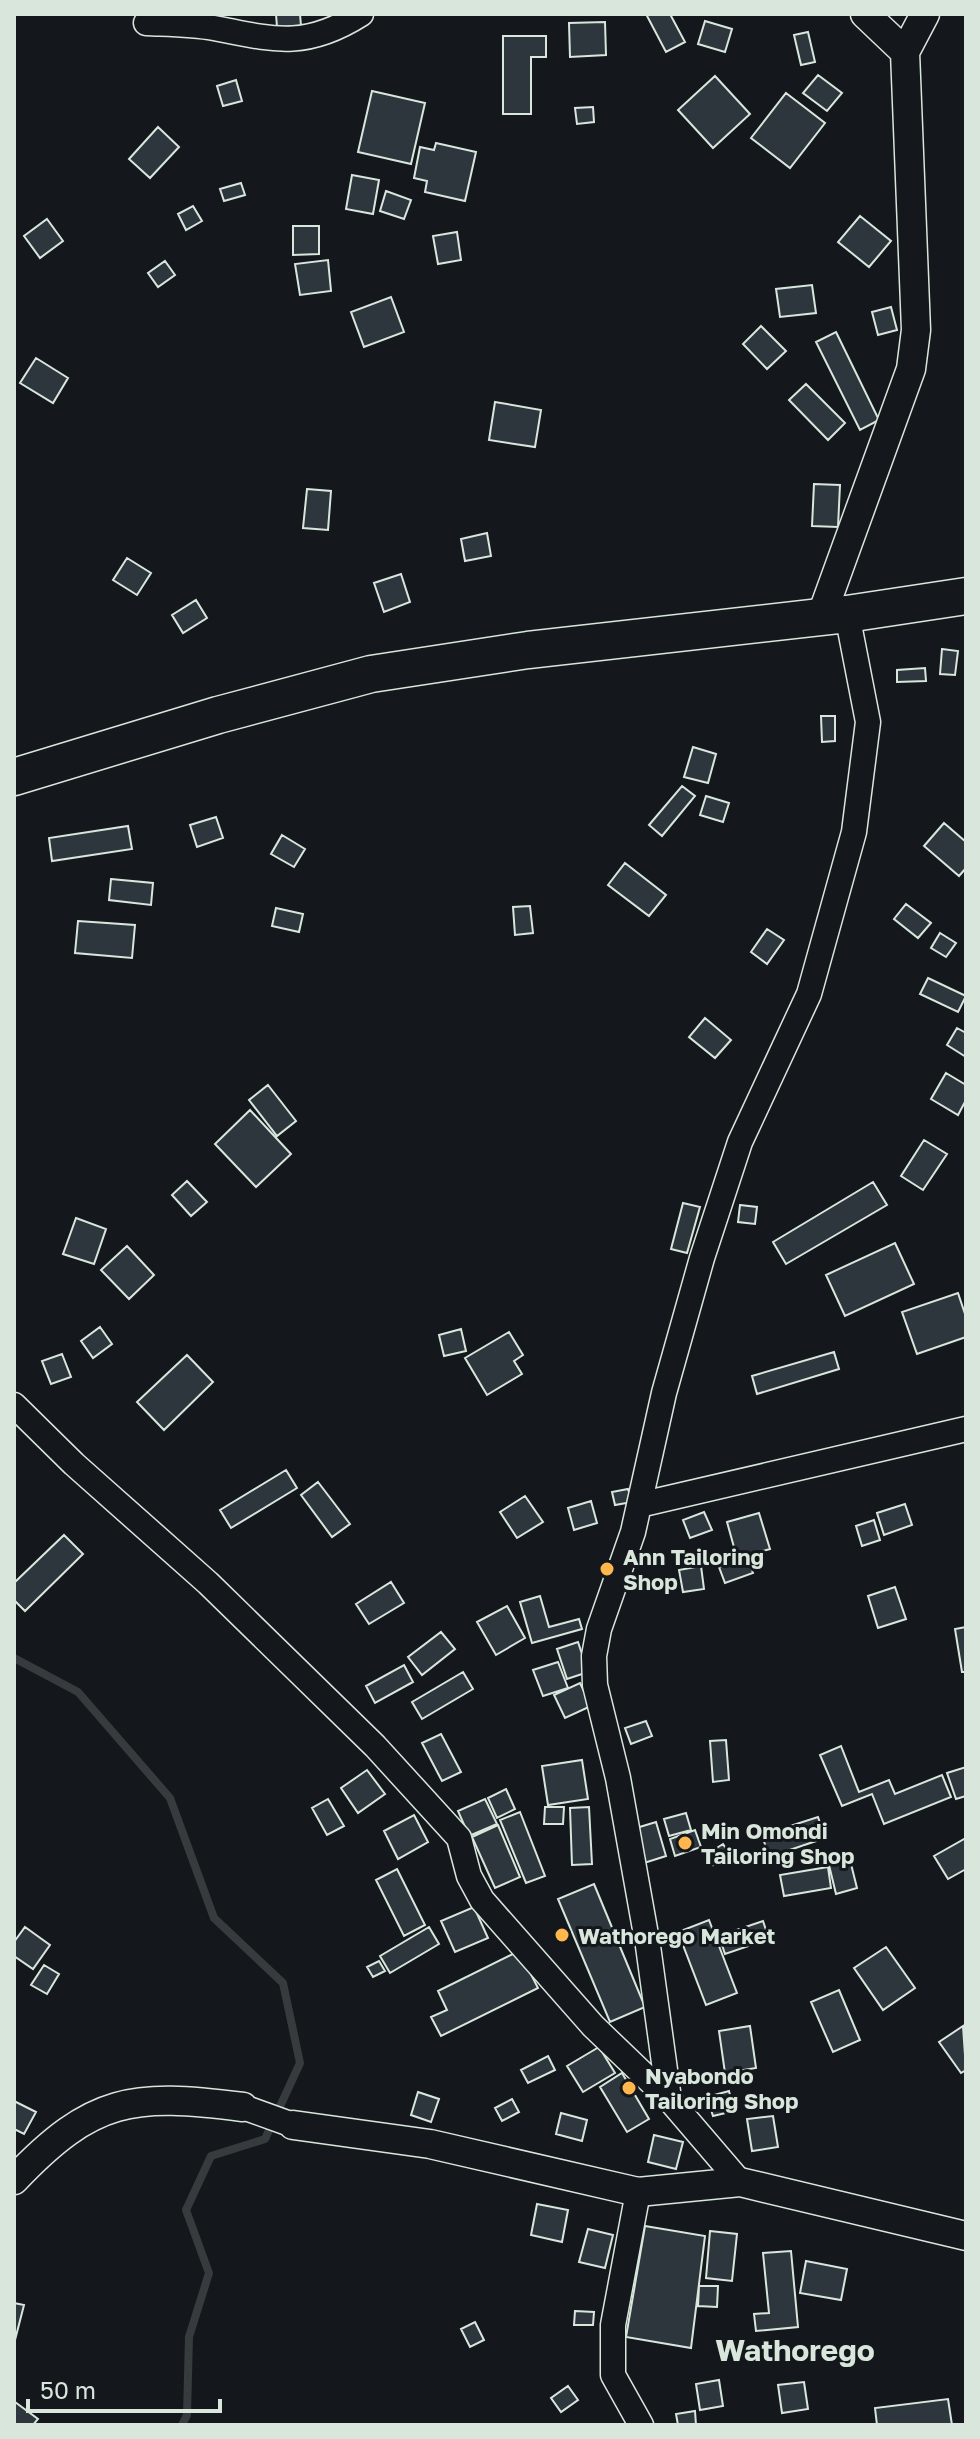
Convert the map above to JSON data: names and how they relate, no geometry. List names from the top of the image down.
{
  "districts": ["Wathorego"],
  "places": [
    "Ann Tailoring Shop",
    "Min Omondi Tailoring Shop",
    "Wathorego Market",
    "Nyabondo Tailoring Shop"
  ],
  "scale_bar": "50 m"
}
